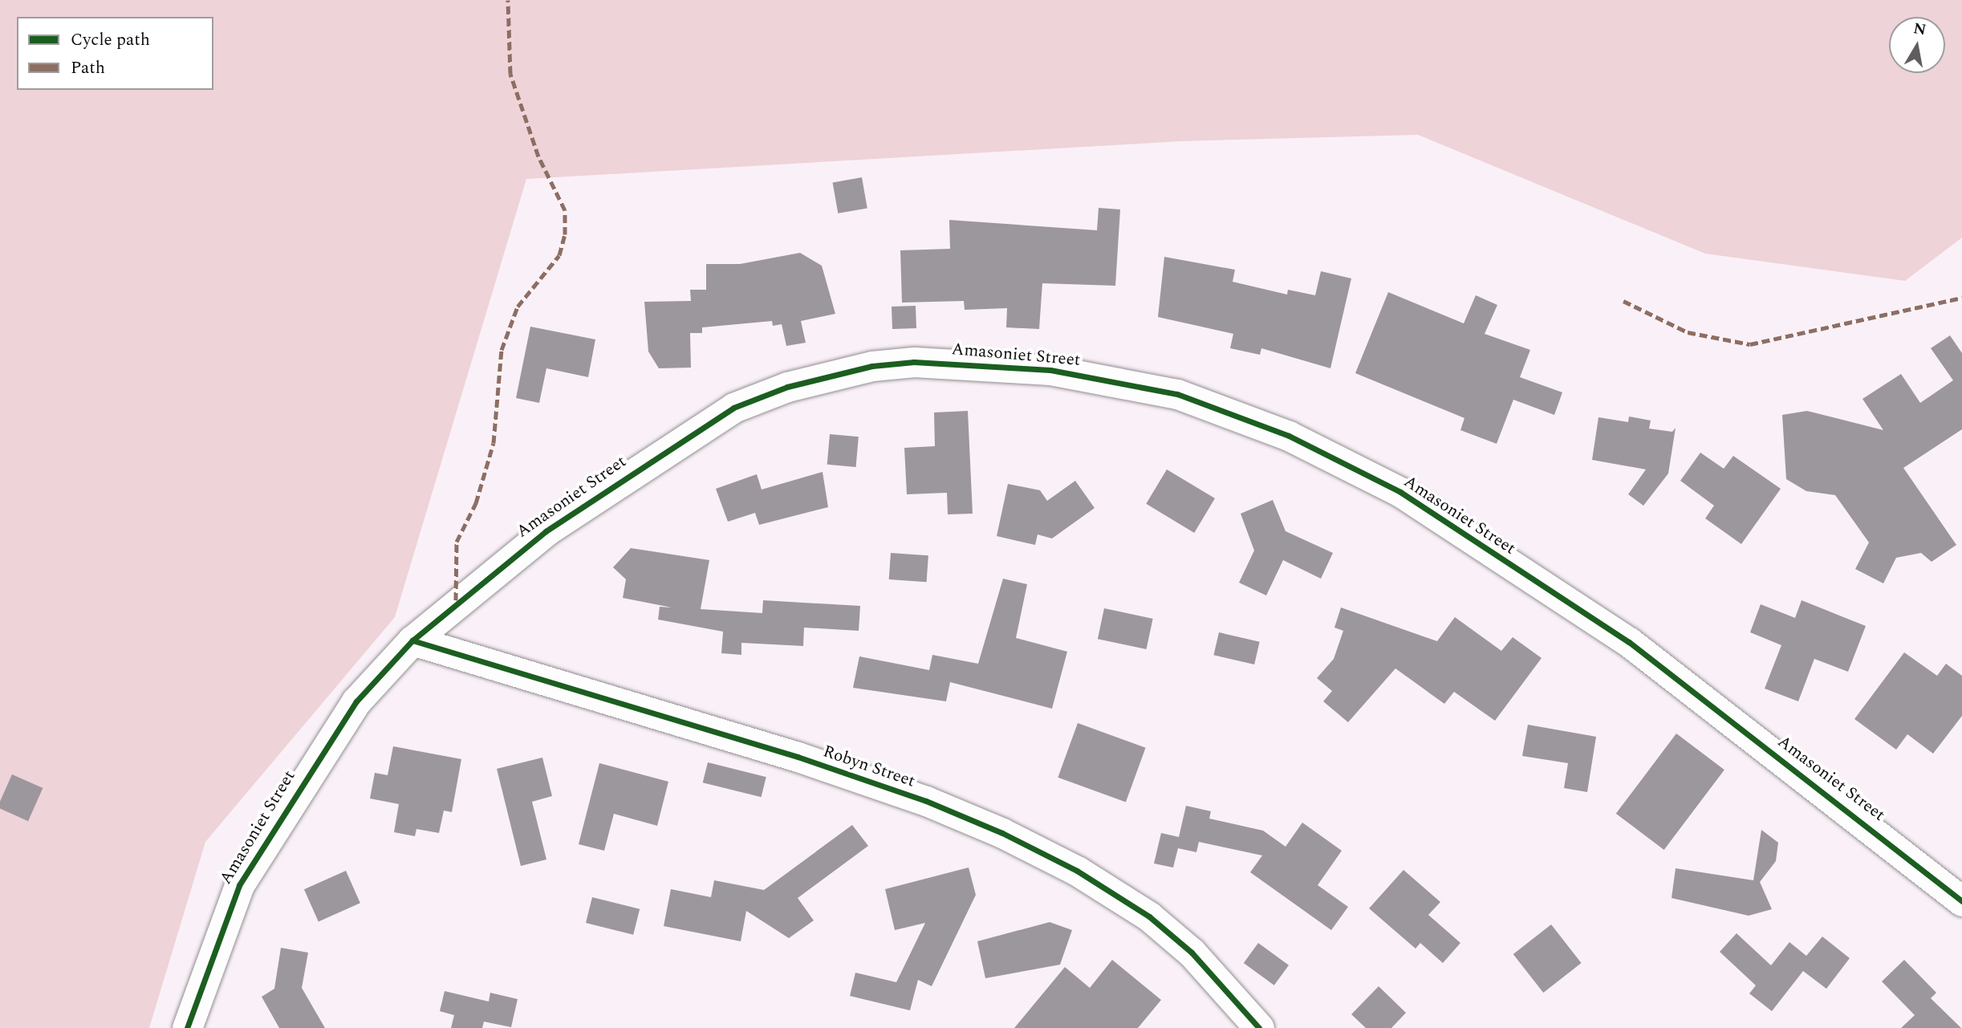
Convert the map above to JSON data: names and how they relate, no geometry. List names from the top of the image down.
{
  "streets": {
    "street": ["Amasoniet Street", "Robyn Street"]
  },
  "crossings": [
    ["Amasoniet Street", "Robyn Street"]
  ],
  "legend": ["Cycle path", "Path"],
  "north": "top"
}
